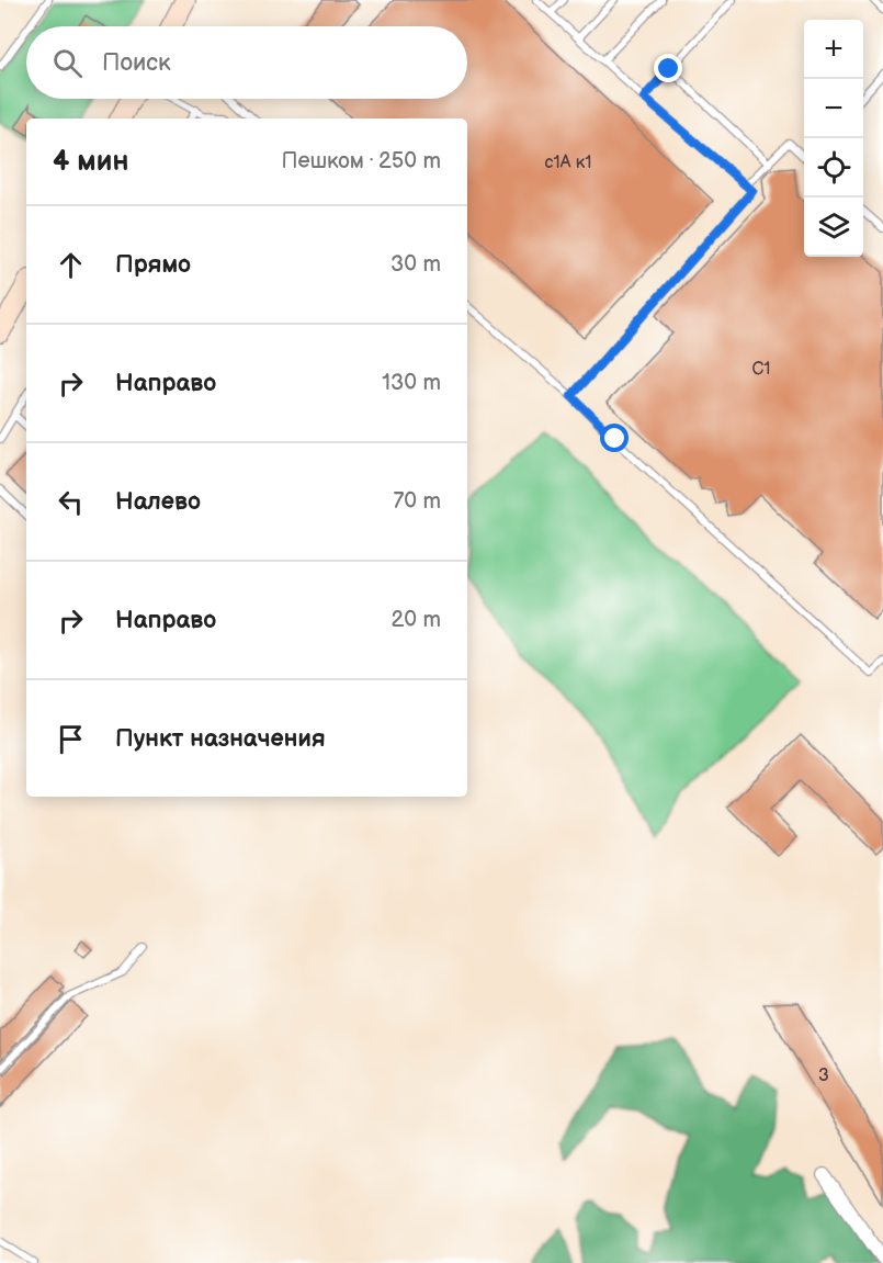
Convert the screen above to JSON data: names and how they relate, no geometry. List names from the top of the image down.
{
  "house_numbers": ["с1А к1", "С1", "3"],
  "page": {
    "map_buttons": ["+", "−"],
    "search": "Поиск",
    "heading": ["4 мин", "Пешком · 250 m"],
    "list": [
      ["Прямо", "30 m"],
      ["Направо", "130 m"],
      ["Налево", "70 m"],
      ["Направо", "20 m"],
      "Пункт назначения"
    ]
  }
}
